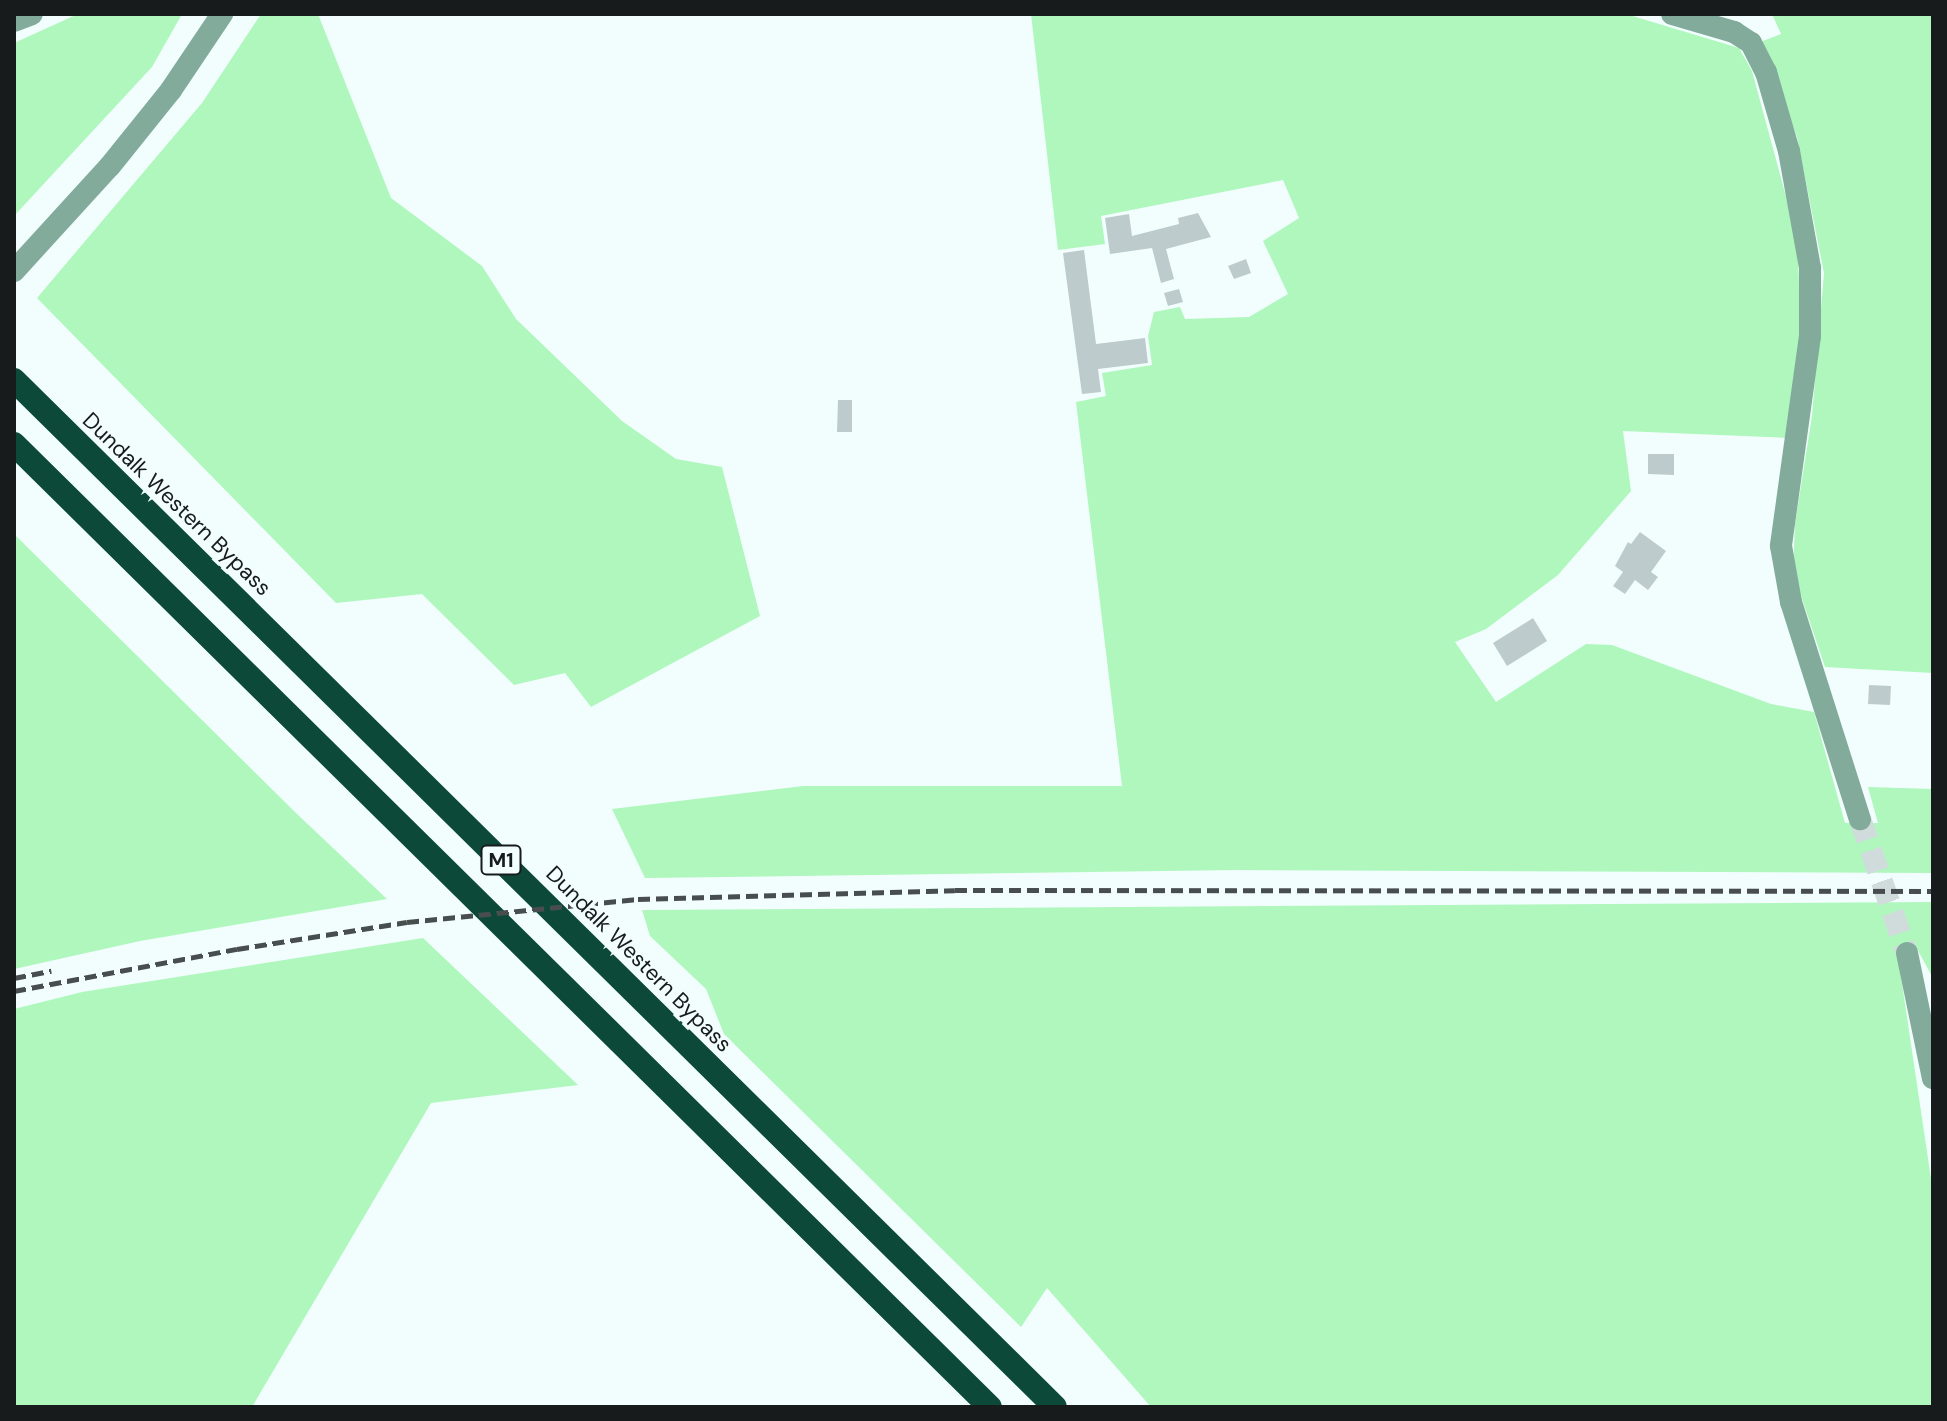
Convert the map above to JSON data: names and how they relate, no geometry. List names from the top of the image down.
{
  "streets": {
    "highway": ["Dundalk Western Bypass", "M1"]
  }
}
